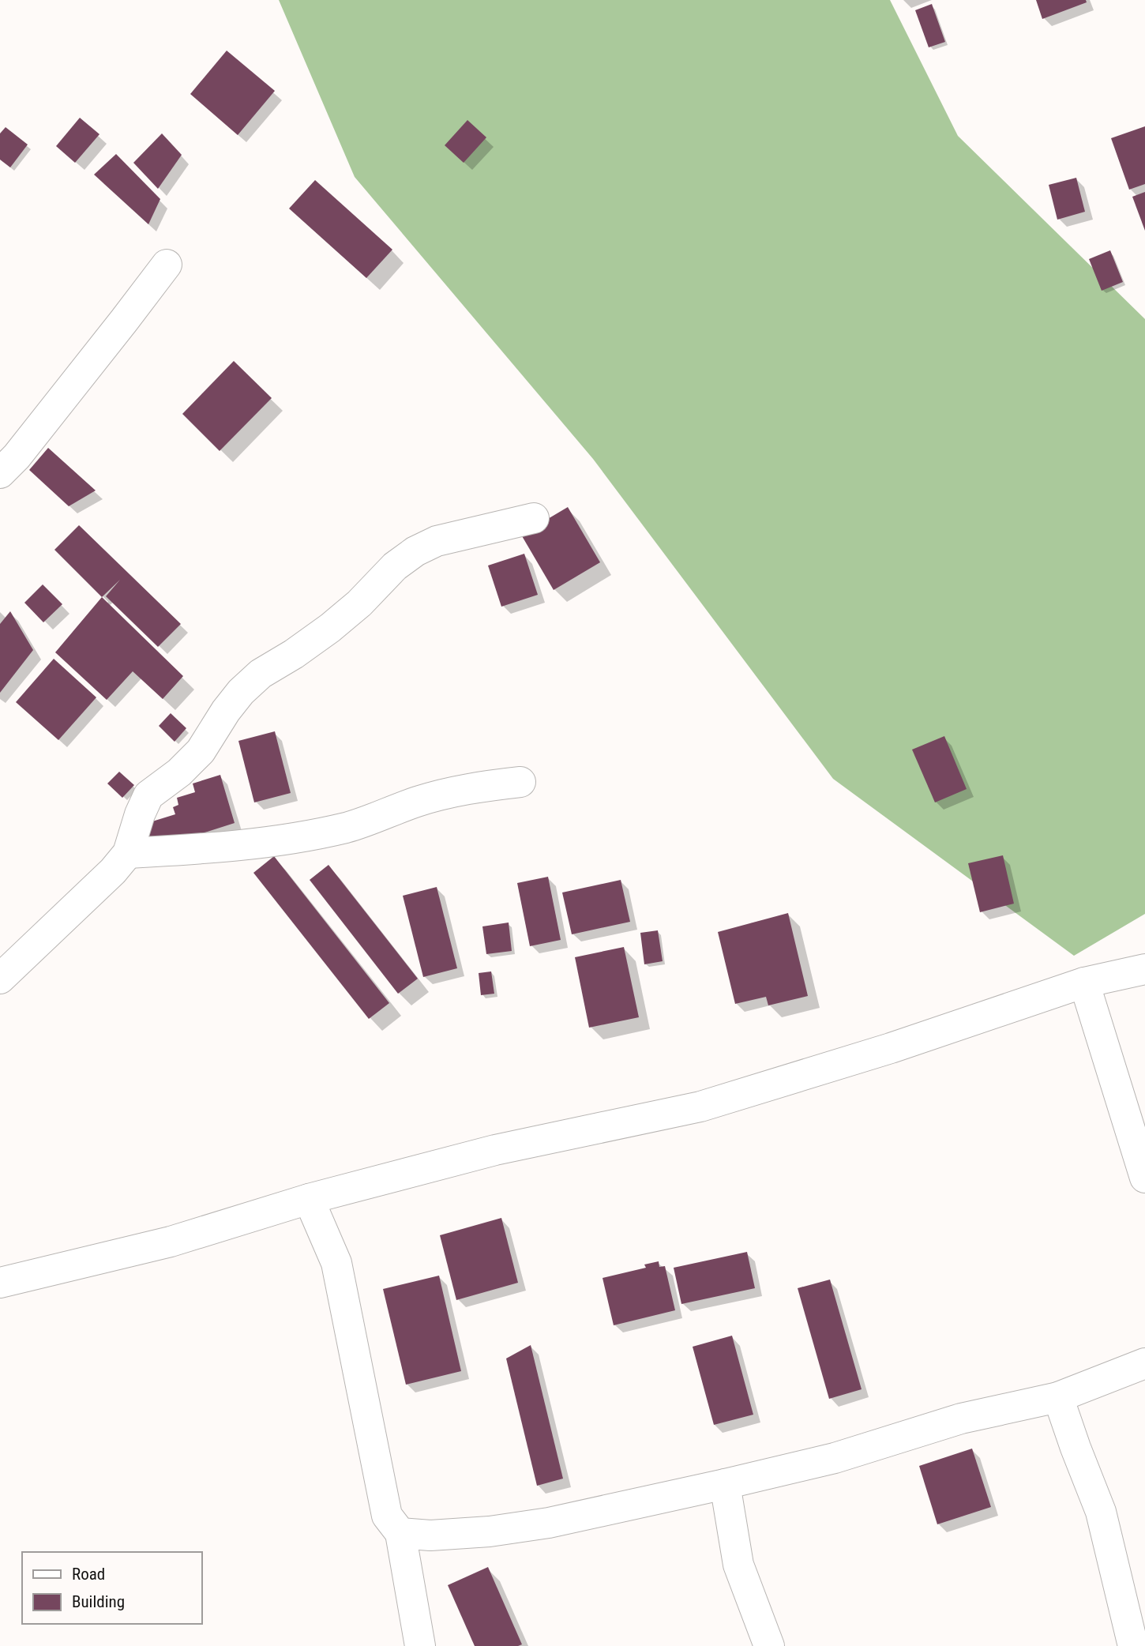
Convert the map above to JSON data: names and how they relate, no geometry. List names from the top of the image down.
{
  "legend": ["Road", "Building"]
}
